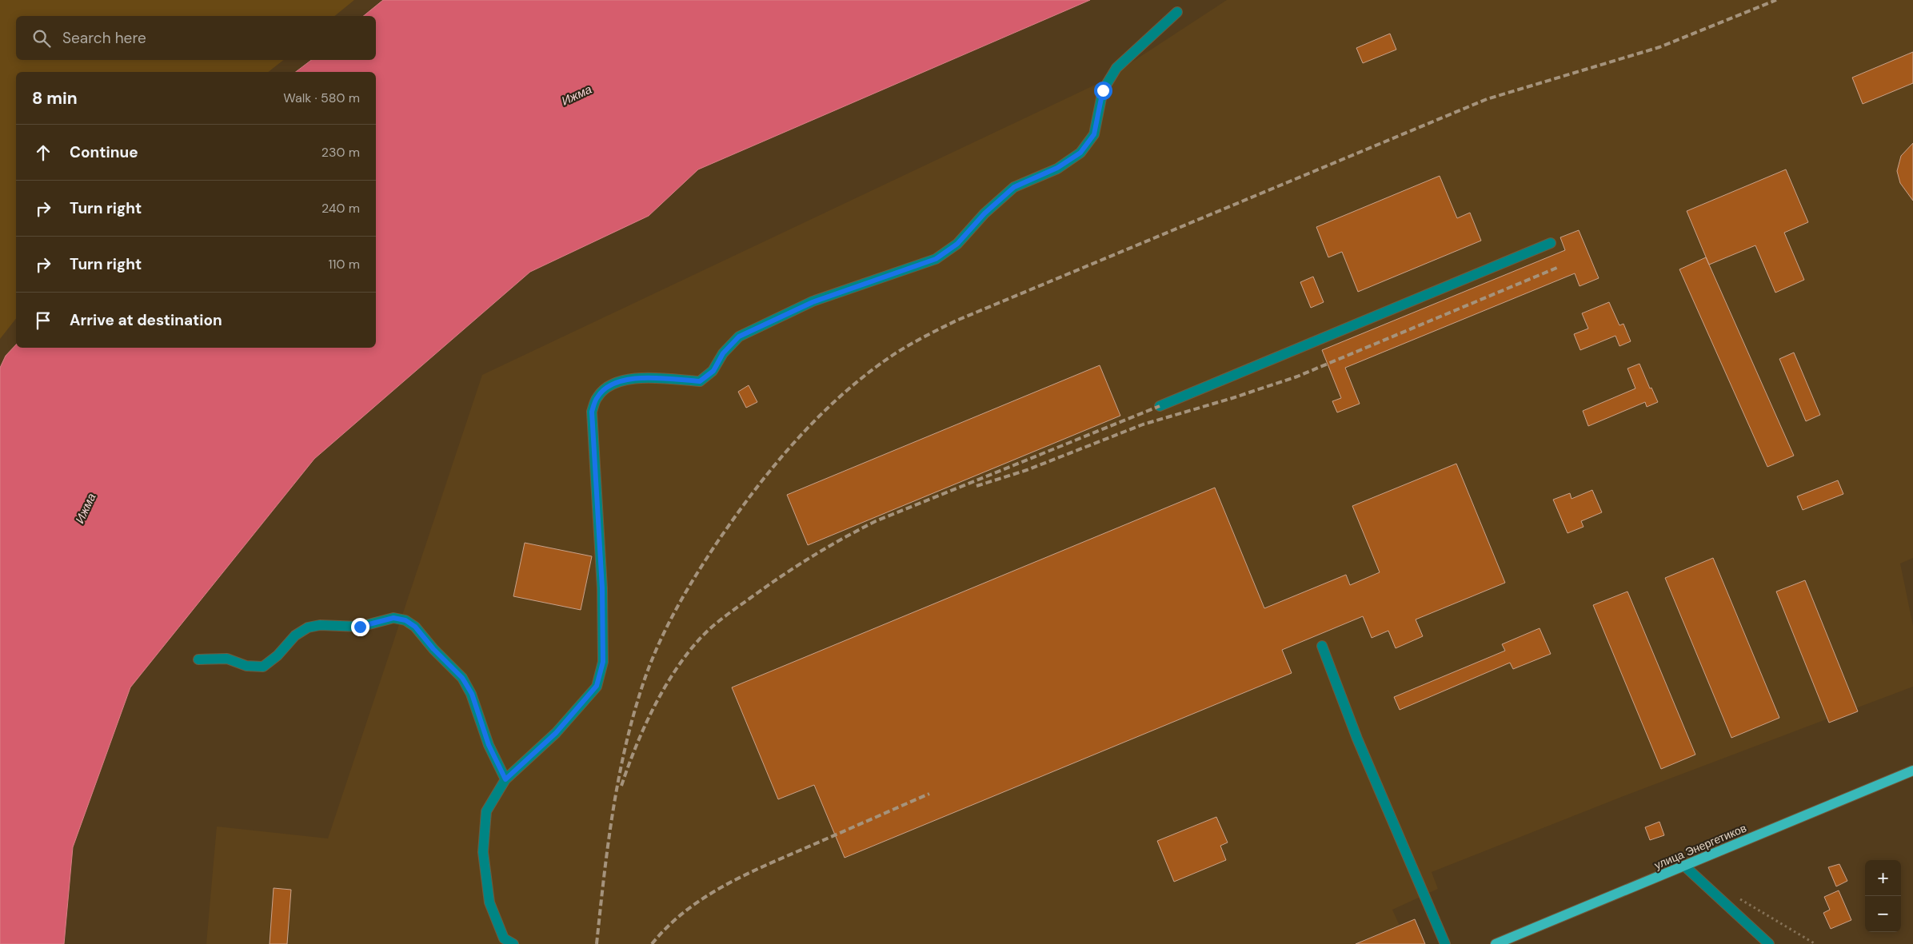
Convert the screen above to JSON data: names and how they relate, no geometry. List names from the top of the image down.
{
  "streets": {
    "main road": ["улица Энергетиков"]
  },
  "water": ["Ижма"],
  "page": {
    "search": "Search here",
    "heading": ["8 min", "Walk · 580 m"],
    "list": [
      ["Continue", "230 m"],
      ["Turn right", "240 m"],
      ["Turn right", "110 m"],
      "Arrive at destination"
    ],
    "map_buttons": ["+", "−"]
  }
}
